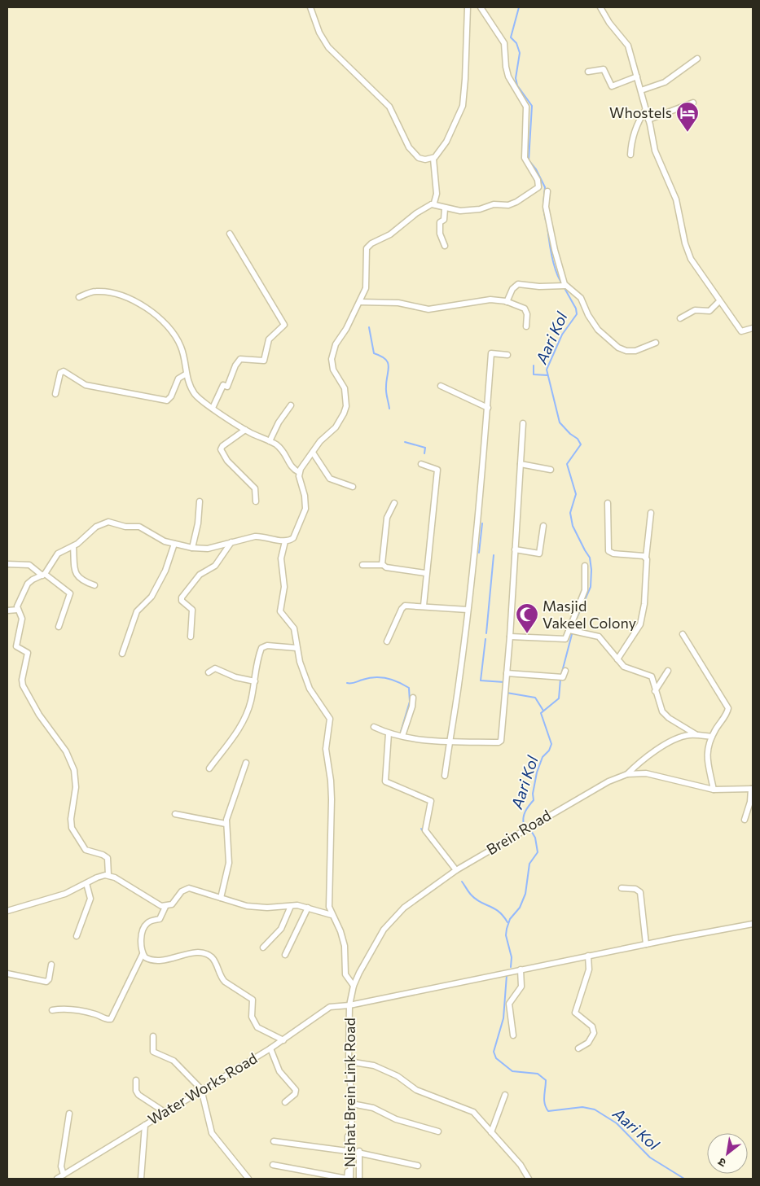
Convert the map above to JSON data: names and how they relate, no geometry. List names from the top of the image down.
{
  "streets": {
    "street": ["Brein Road", "Water Works Road", "Nishat Brein Link Road"]
  },
  "crossings": [
    ["Brein Road", "Water Works Road"],
    ["Brein Road", "Nishat Brein Link Road"],
    ["Water Works Road", "Nishat Brein Link Road"]
  ],
  "water": ["Aari Kol"],
  "places": {
    "hotel": ["Whostels"],
    "mosque": ["Masjid Vakeel Colony"]
  },
  "north": "bottom left"
}
